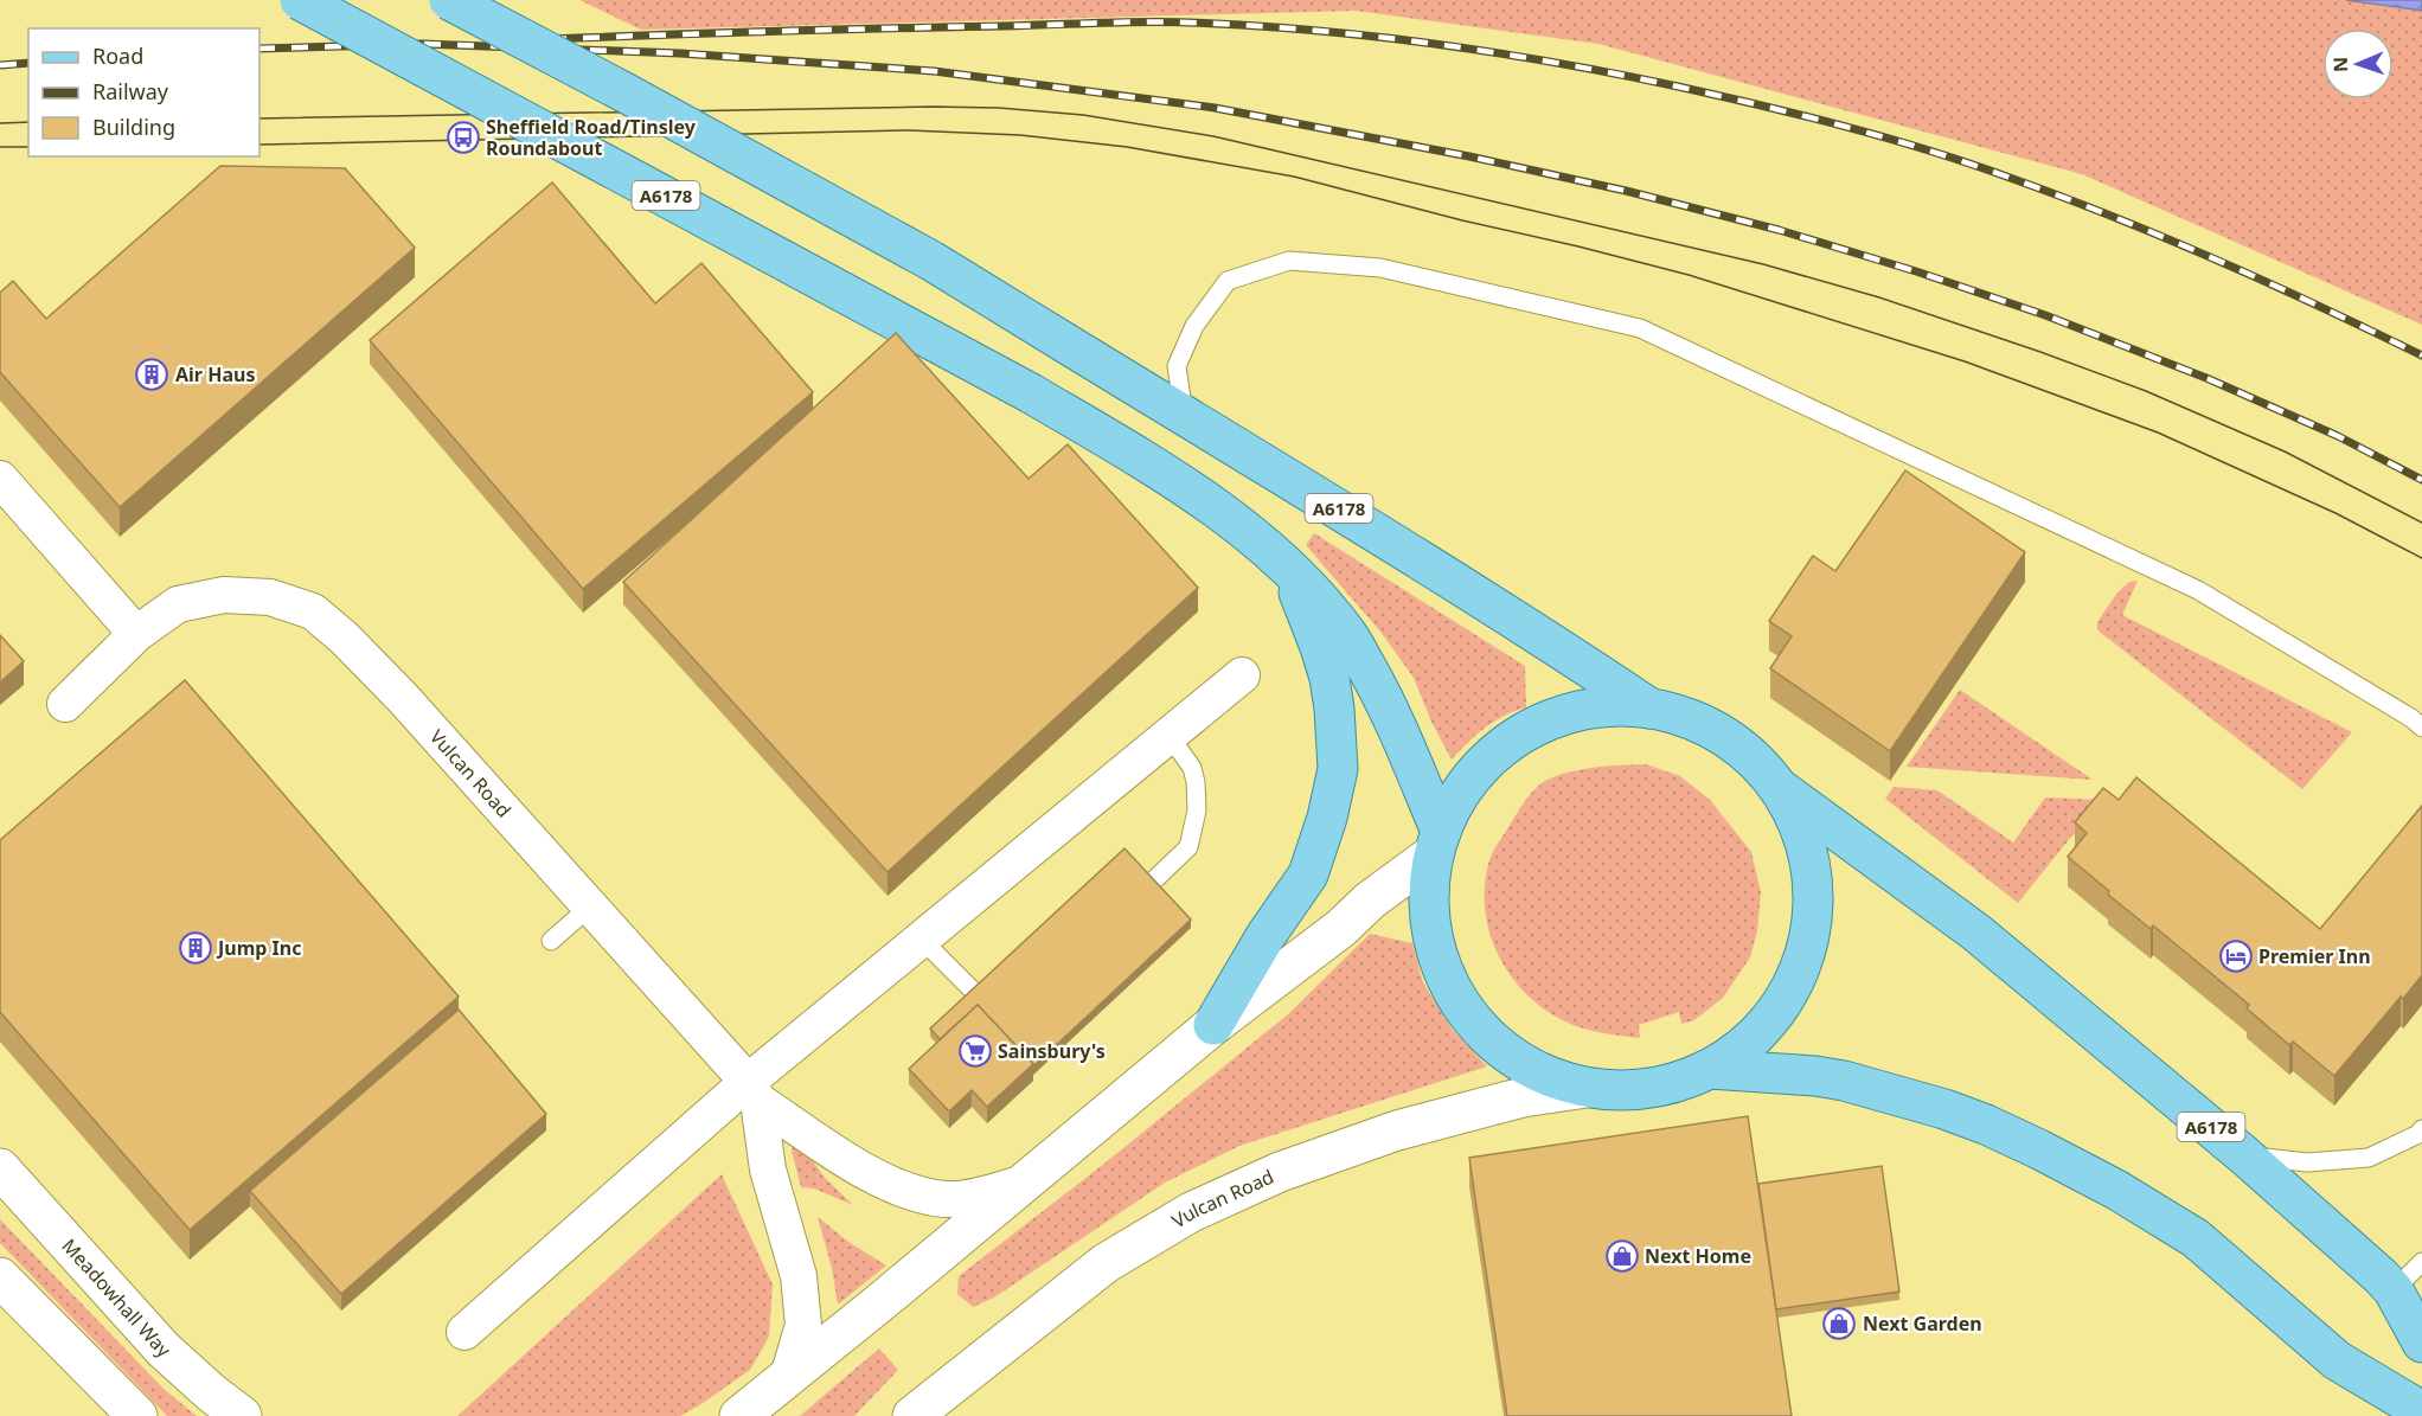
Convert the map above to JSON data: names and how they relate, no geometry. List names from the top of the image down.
{
  "streets": {
    "main road": ["A6178"],
    "street": ["Vulcan Road", "Meadowhall Way"]
  },
  "crossings": [
    ["A6178", "Vulcan Road"]
  ],
  "places": {
    "bus stop": ["Sheffield Road/Tinsley Roundabout"],
    "building": ["Air Haus", "Jump Inc"],
    "hotel": ["Premier Inn"],
    "supermarket": ["Sainsbury's"],
    "shop": ["Next Home", "Next Garden"]
  },
  "legend": ["Road", "Railway", "Building"],
  "north": "left"
}
